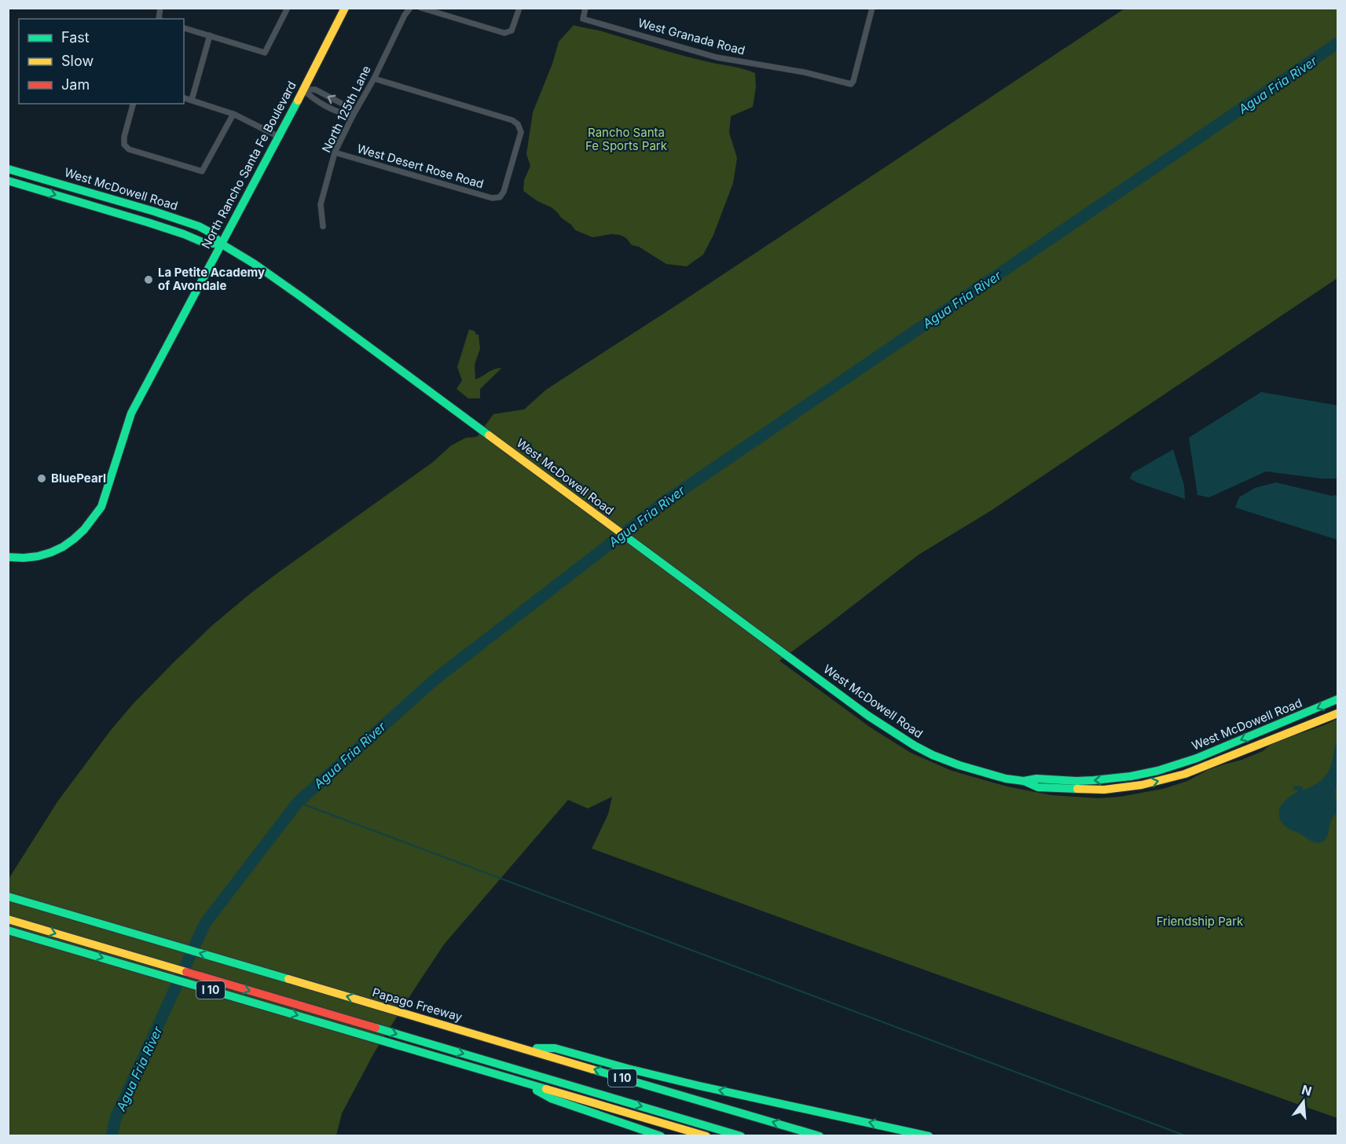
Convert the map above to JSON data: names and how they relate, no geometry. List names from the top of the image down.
{
  "streets": {
    "main road": [
      "North Rancho Santa Fe Boulevard",
      "West McDowell Road",
      "I 10",
      "Papago Freeway"
    ],
    "street": ["West Granada Road", "North 125th Lane", "West Desert Rose Road"]
  },
  "crossings": [
    ["North 125th Lane", "West Desert Rose Road"],
    ["North Rancho Santa Fe Boulevard", "West McDowell Road"]
  ],
  "water": ["Agua Fria River"],
  "parks": ["Rancho Santa Fe Sports Park", "Friendship Park"],
  "places": ["La Petite Academy of Avondale", "BluePearl"],
  "legend": ["Fast", "Slow", "Jam"],
  "north": "top"
}
